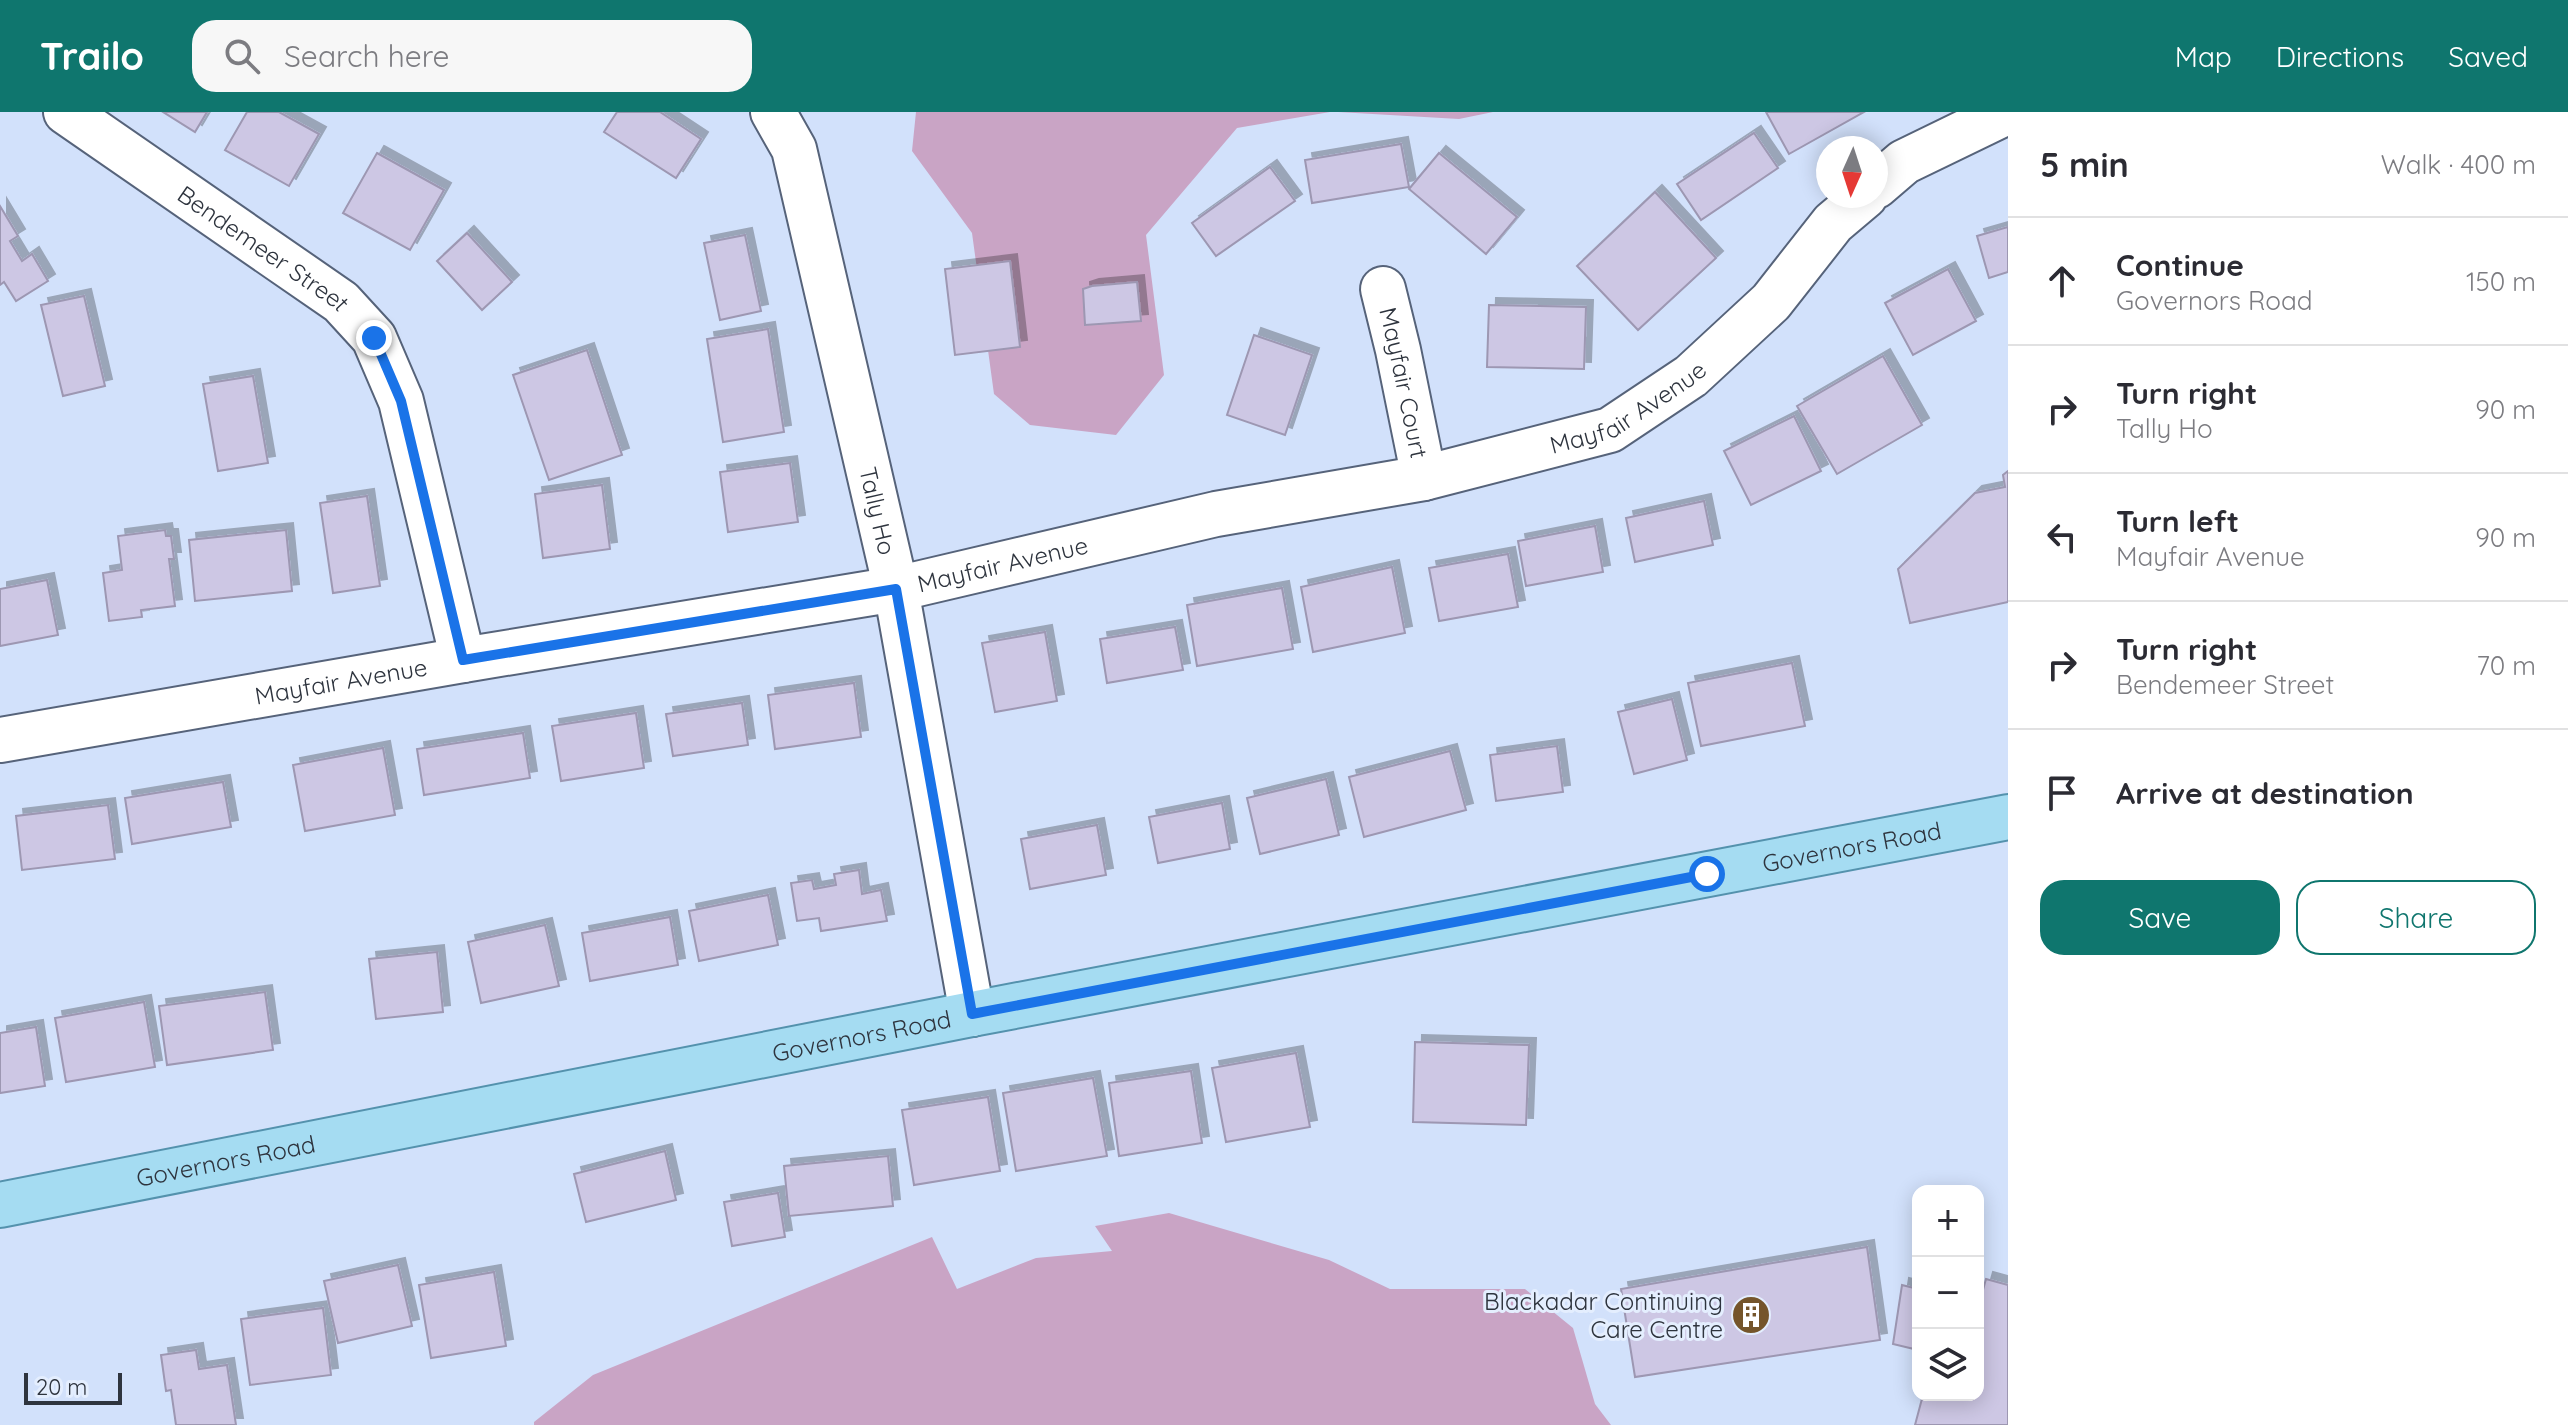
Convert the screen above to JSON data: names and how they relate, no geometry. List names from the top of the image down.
{
  "streets": {
    "main road": ["Governors Road"],
    "street": [
      "Bendemeer Street",
      "Mayfair Court",
      "Mayfair Avenue",
      "Tally Ho"
    ]
  },
  "crossings": [
    ["Bendemeer Street", "Mayfair Avenue"],
    ["Mayfair Court", "Mayfair Avenue"],
    ["Mayfair Avenue", "Tally Ho"],
    ["Tally Ho", "Governors Road"]
  ],
  "places": {
    "building": ["Blackadar Continuing Care Centre"]
  },
  "scale_bar": "20 m",
  "north": "bottom",
  "page": {
    "header": "Trailo",
    "search": "Search here",
    "nav": ["Map", "Directions", "Saved"],
    "heading": ["5 min", "Walk · 400 m"],
    "list": [
      ["Continue", "Governors Road", "150 m"],
      ["Turn right", "Tally Ho", "90 m"],
      ["Turn left", "Mayfair Avenue", "90 m"],
      ["Turn right", "Bendemeer Street", "70 m"],
      "Arrive at destination"
    ],
    "buttons": ["Save", "Share"],
    "map_buttons": ["+", "−"],
    "scale": "20 m"
  }
}
